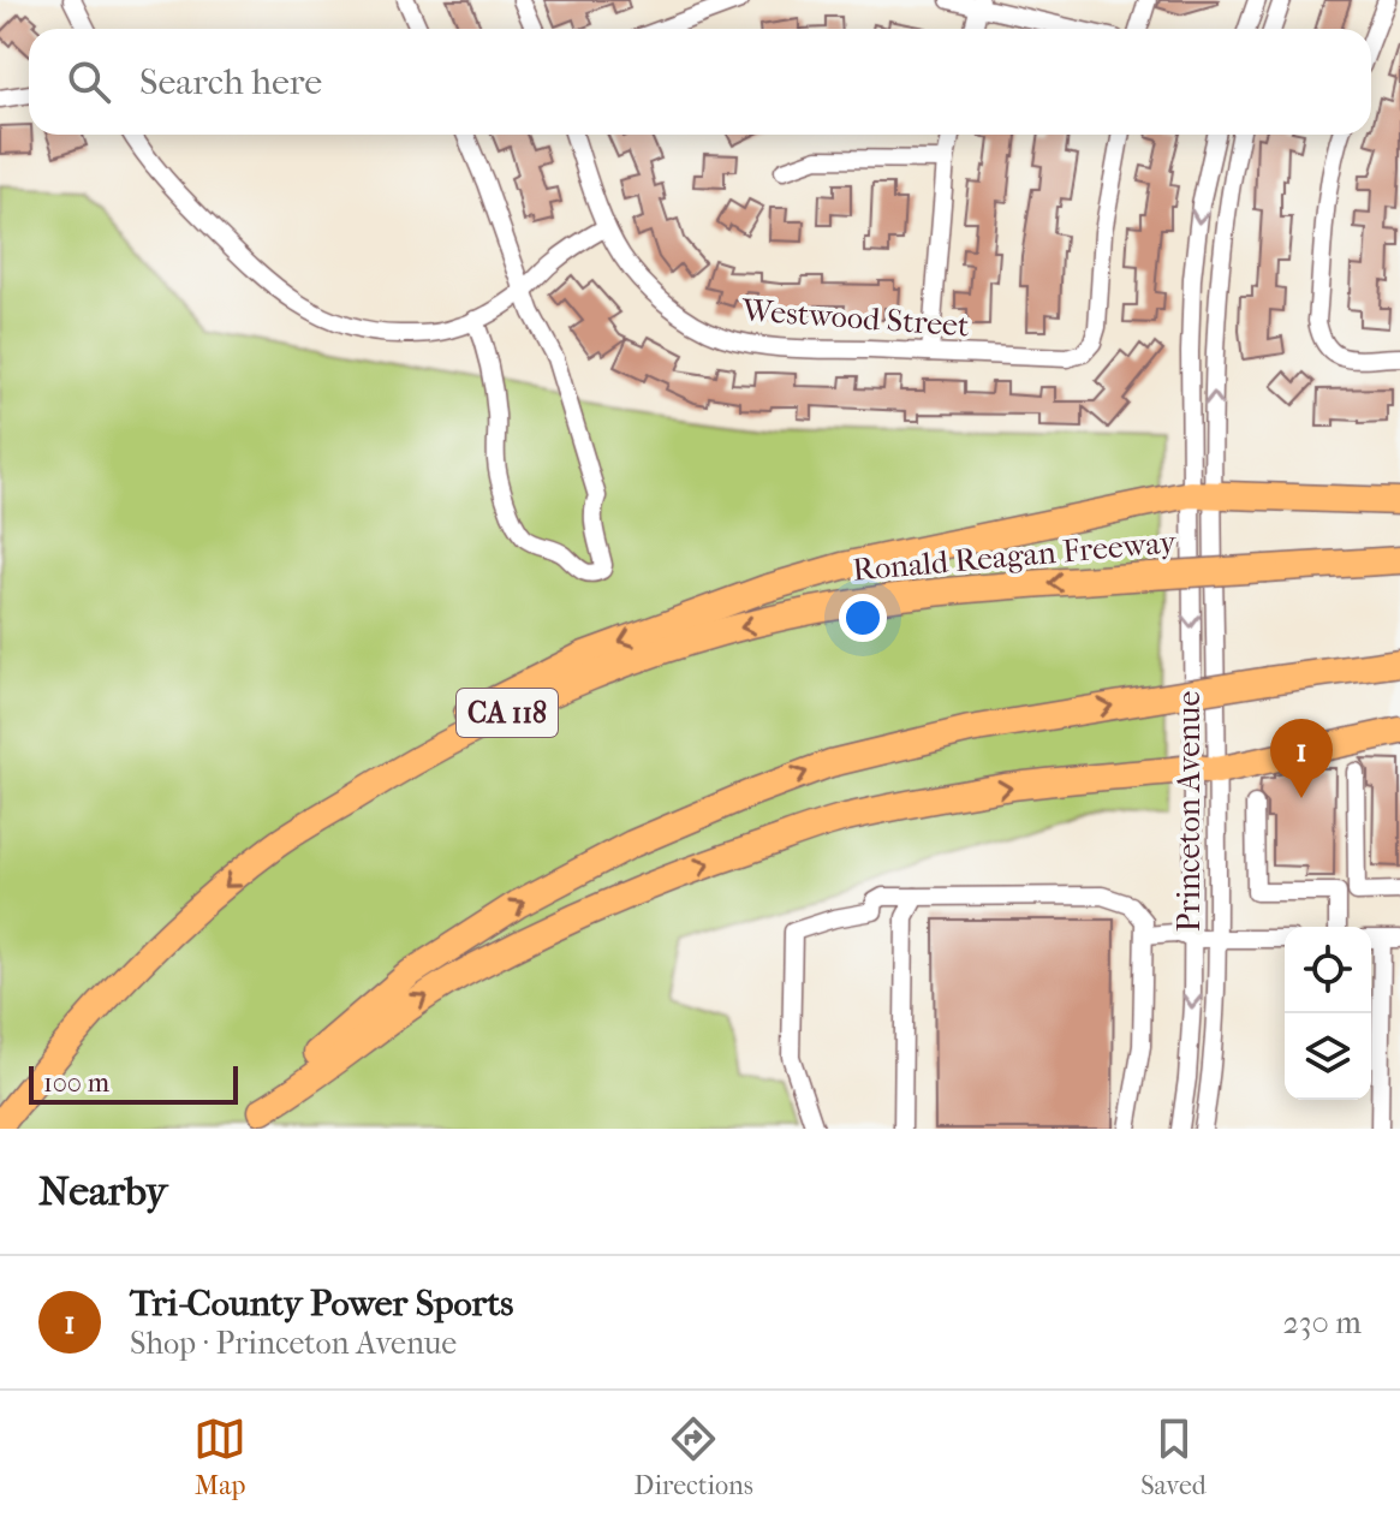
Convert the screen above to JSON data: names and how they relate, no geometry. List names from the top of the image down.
{
  "streets": {
    "highway": ["Ronald Reagan Freeway", "CA 118"],
    "street": ["Westwood Street", "Princeton Avenue"]
  },
  "scale_bar": "100 m",
  "page": {
    "search": "Search here",
    "pins": "1",
    "scale": "100 m",
    "heading": "Nearby",
    "list": [
      {
        "mark": "1",
        "name": "Tri-County Power Sports",
        "note": "Shop · Princeton Avenue",
        "value": "230 m"
      }
    ],
    "nav": ["Map", "Directions", "Saved"]
  }
}
